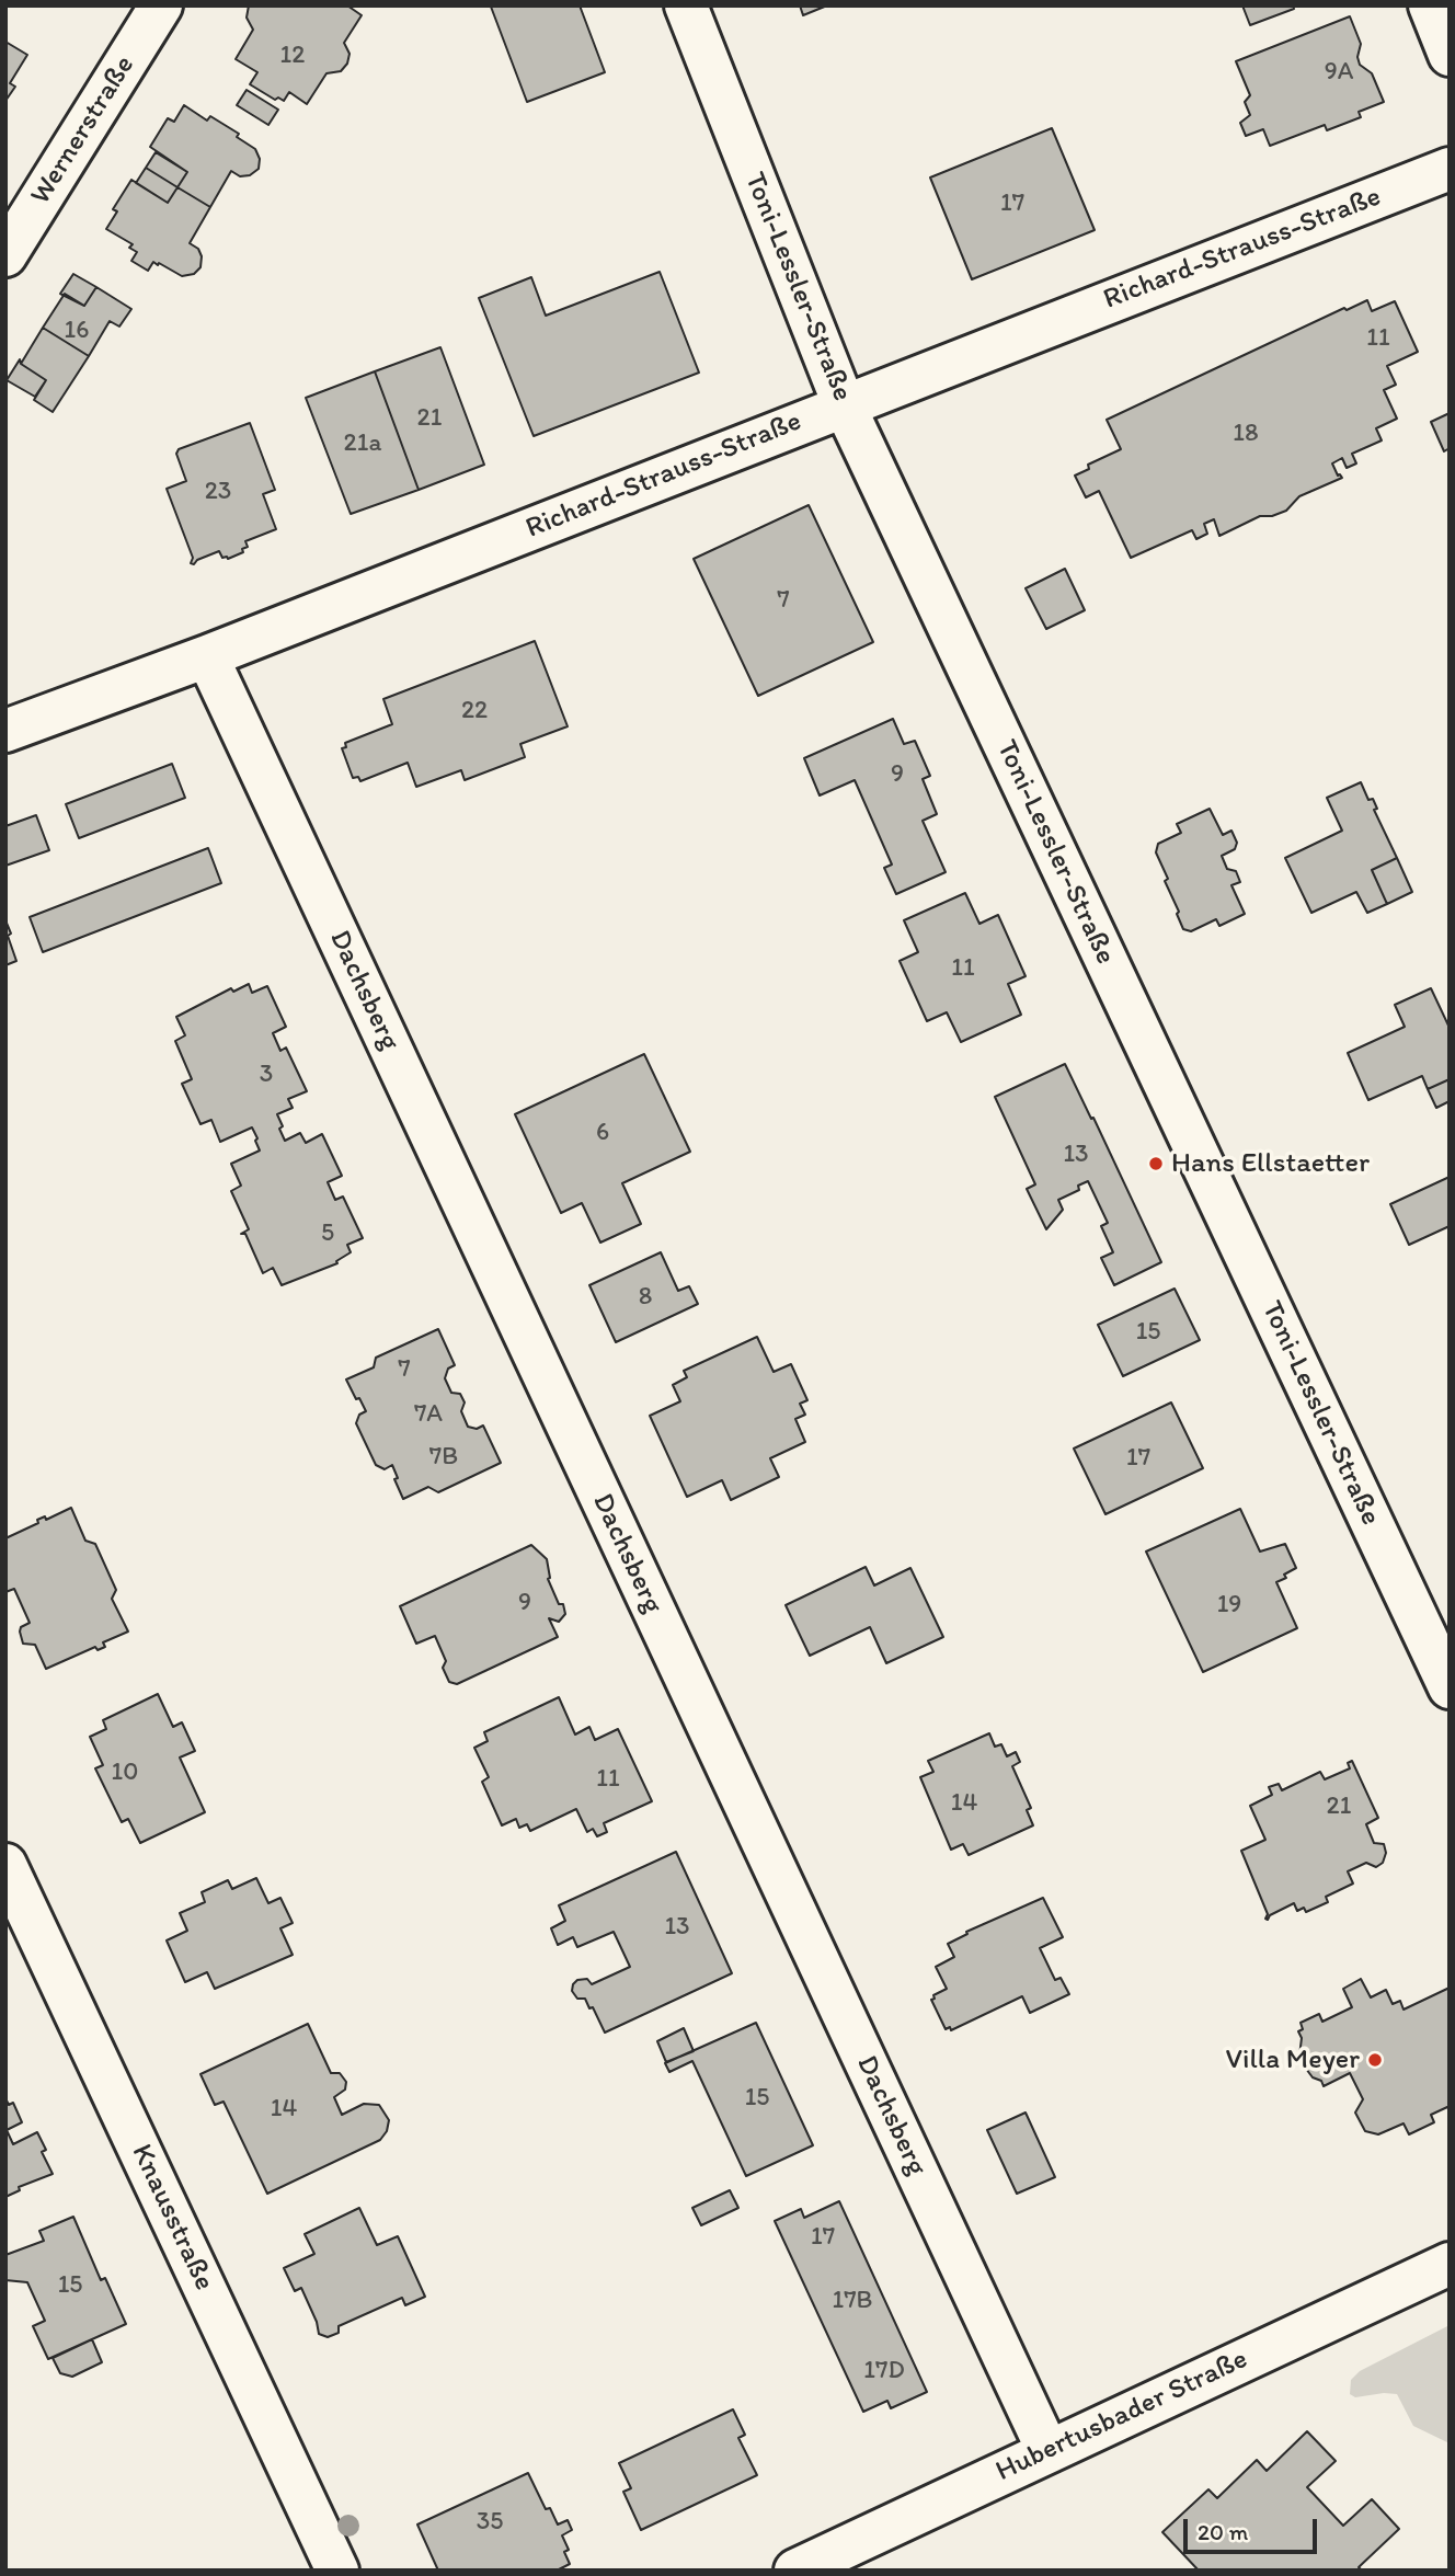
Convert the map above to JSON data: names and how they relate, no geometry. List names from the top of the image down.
{
  "streets": {
    "street": [
      "Wernerstraße",
      "Richard-Strauss-Straße",
      "Toni-Lessler-Straße",
      "Dachsberg",
      "Knausstraße",
      "Hubertusbader Straße"
    ]
  },
  "crossings": [
    ["Richard-Strauss-Straße", "Toni-Lessler-Straße"],
    ["Richard-Strauss-Straße", "Dachsberg"],
    ["Dachsberg", "Hubertusbader Straße"]
  ],
  "places": ["Hans Ellstaetter", "Villa Meyer"],
  "house_numbers": [
    "12",
    "9A",
    "17",
    "16",
    "11",
    "21",
    "18",
    "21a",
    "23",
    "7",
    "22",
    "9",
    "11",
    "3",
    "6",
    "13",
    "5",
    "8",
    "15",
    "7",
    "7A",
    "7B",
    "17",
    "9",
    "19",
    "10",
    "11",
    "14",
    "21",
    "13",
    "15",
    "14",
    "17",
    "15",
    "17B",
    "17D",
    "35"
  ],
  "scale_bar": "20 m"
}
